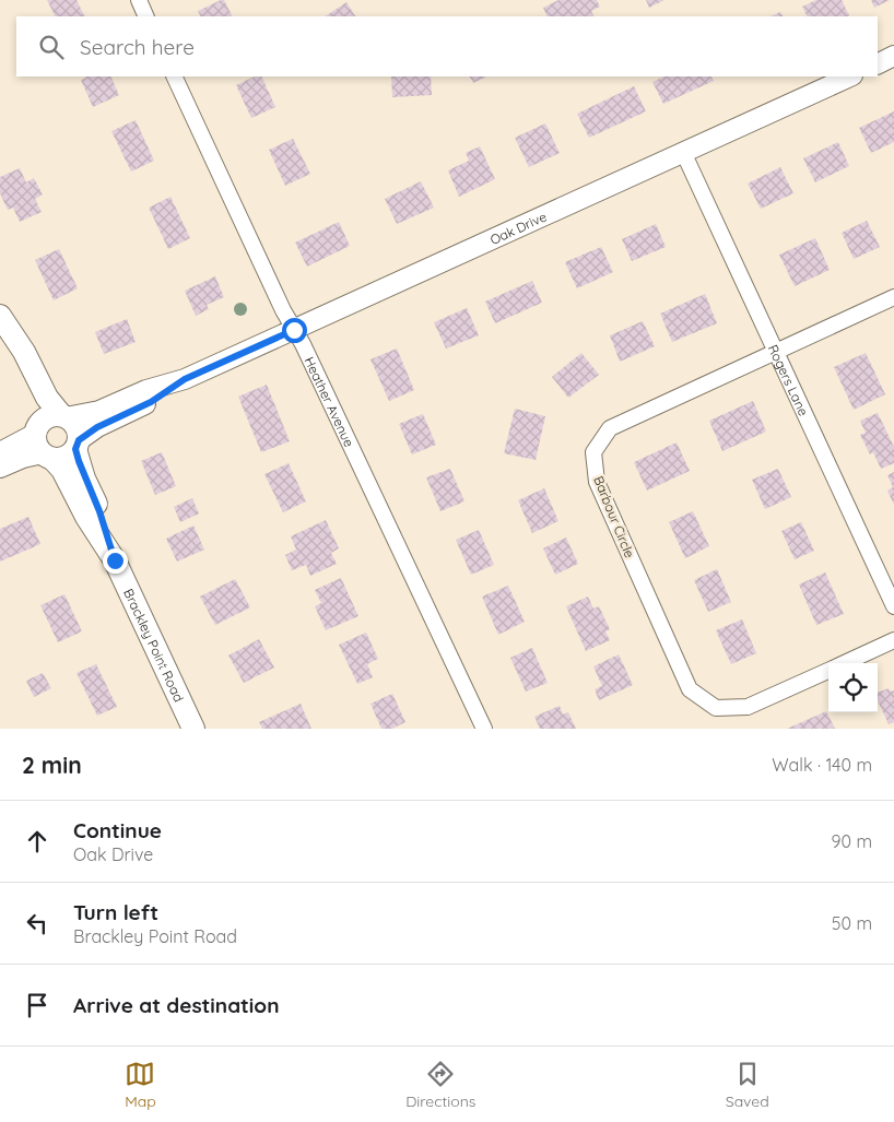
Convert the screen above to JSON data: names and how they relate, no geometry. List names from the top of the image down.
{
  "streets": {
    "main road": ["Brackley Point Road"],
    "street": [
      "Oak Drive",
      "Rogers Lane",
      "Heather Avenue",
      "Barbour Circle"
    ]
  },
  "crossings": [
    ["Oak Drive", "Rogers Lane"],
    ["Oak Drive", "Heather Avenue"],
    ["Oak Drive", "Brackley Point Road"],
    ["Rogers Lane", "Barbour Circle"]
  ],
  "page": {
    "search": "Search here",
    "heading": ["2 min", "Walk · 140 m"],
    "list": [
      ["Continue", "Oak Drive", "90 m"],
      ["Turn left", "Brackley Point Road", "50 m"],
      "Arrive at destination"
    ],
    "nav": ["Map", "Directions", "Saved"]
  }
}
